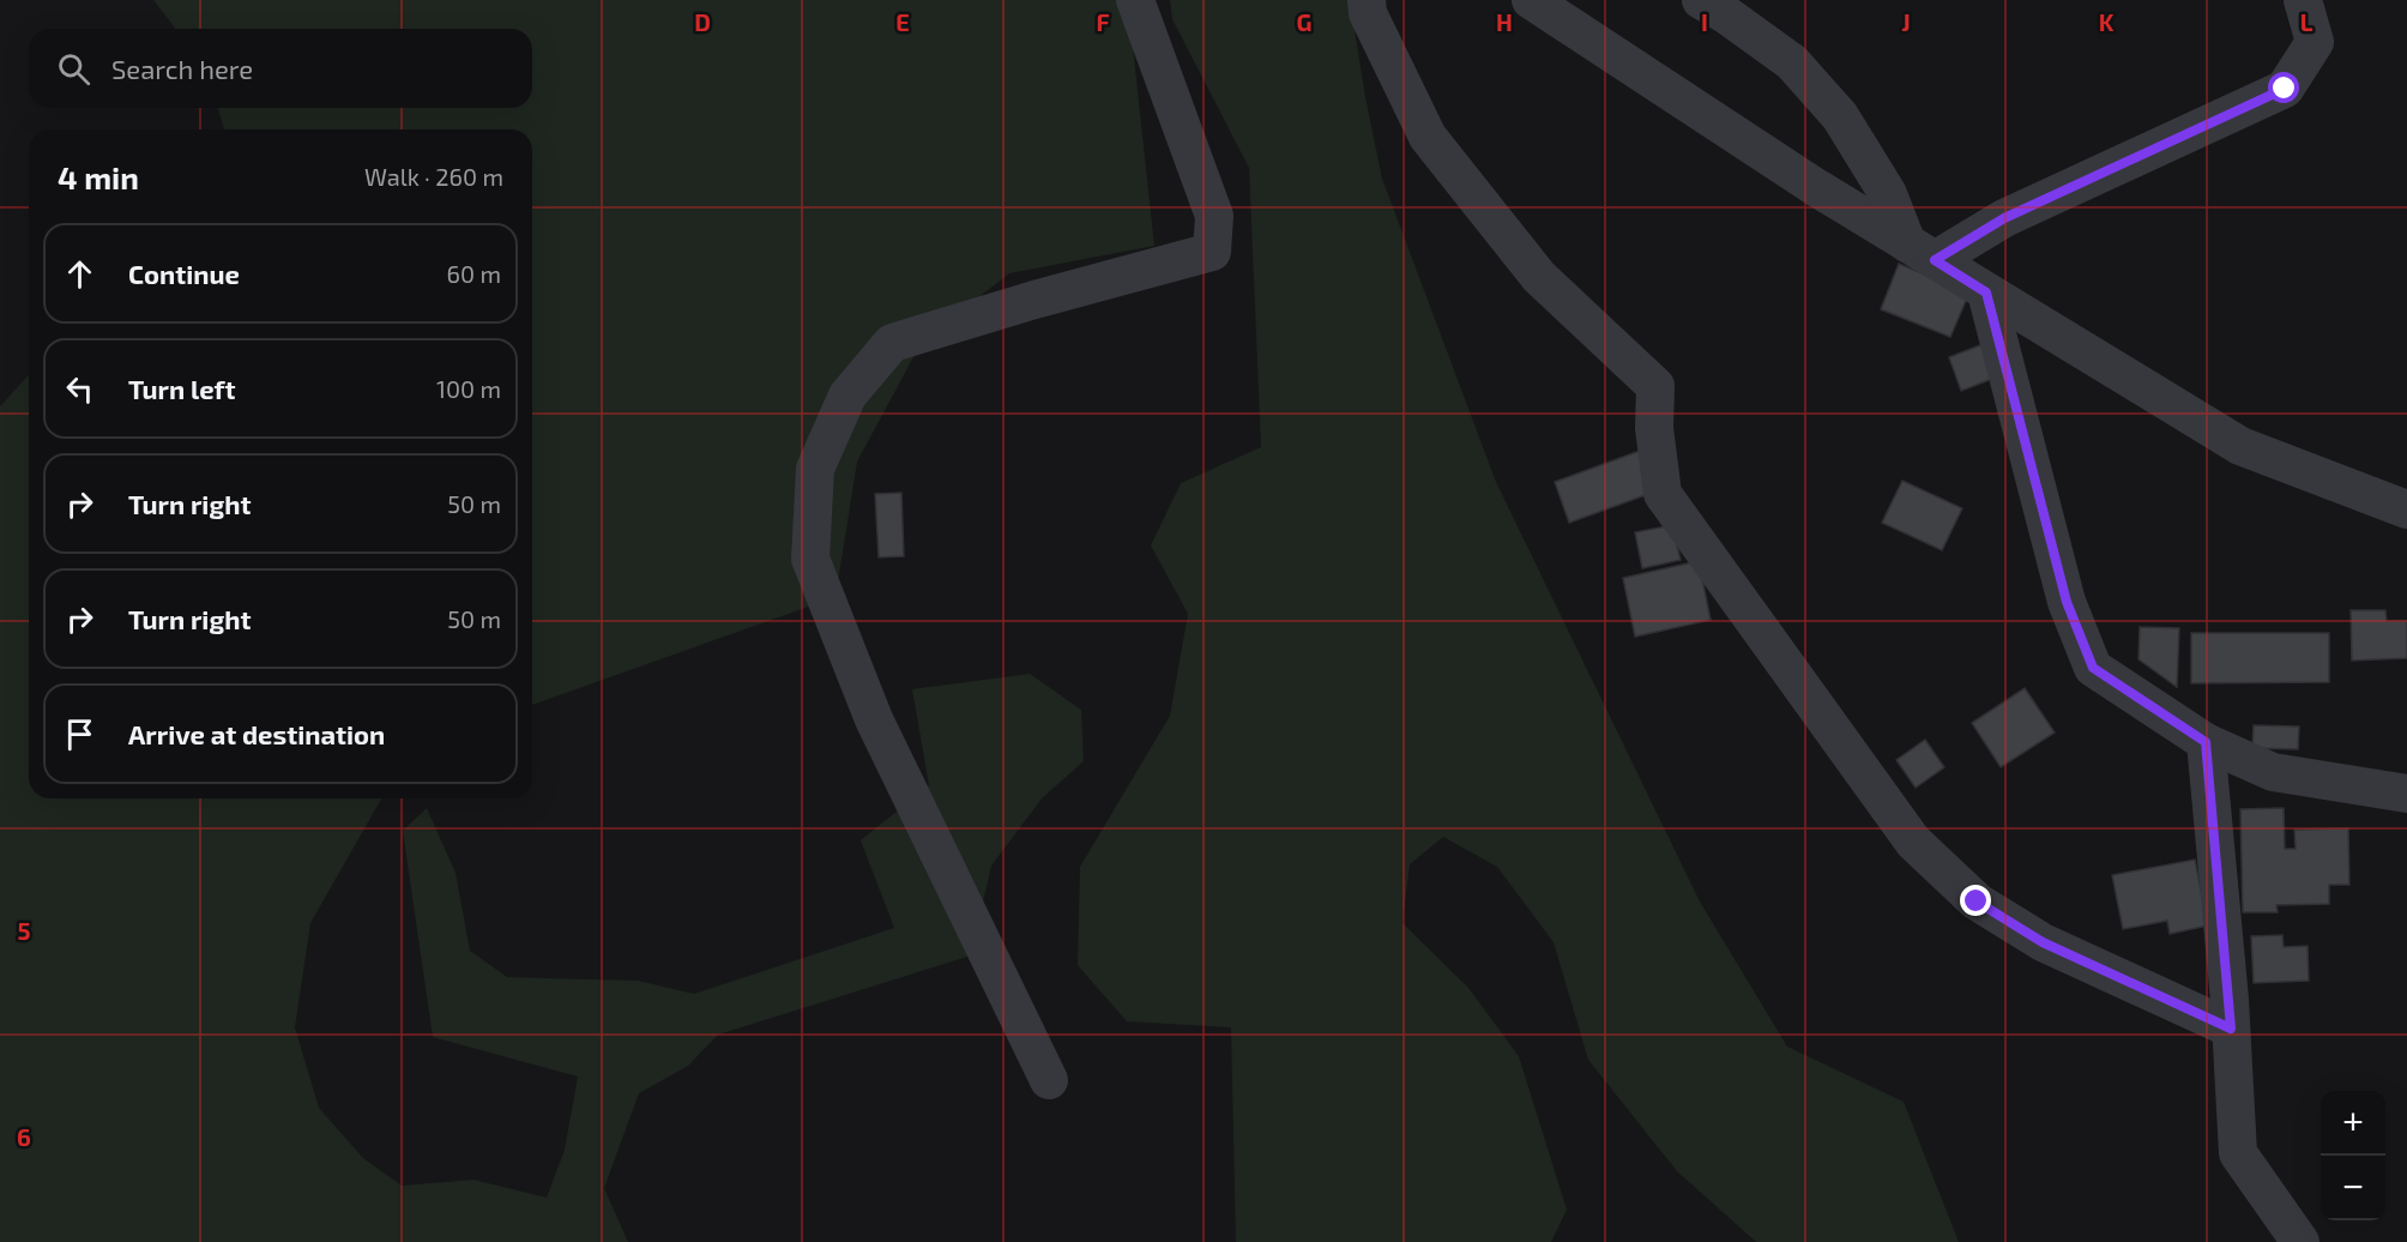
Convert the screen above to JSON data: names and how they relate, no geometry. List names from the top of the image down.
{
  "page": {
    "search": "Search here",
    "heading": ["4 min", "Walk · 260 m"],
    "list": [
      ["Continue", "60 m"],
      ["Turn left", "100 m"],
      ["Turn right", "50 m"],
      ["Turn right", "50 m"],
      "Arrive at destination"
    ],
    "map_buttons": ["+", "−"]
  },
  "grid": {
    "columns": [
      "D",
      "E",
      "F",
      "G",
      "H",
      "I",
      "J",
      "K",
      "L"
    ],
    "rows": ["5", "6"]
  }
}
